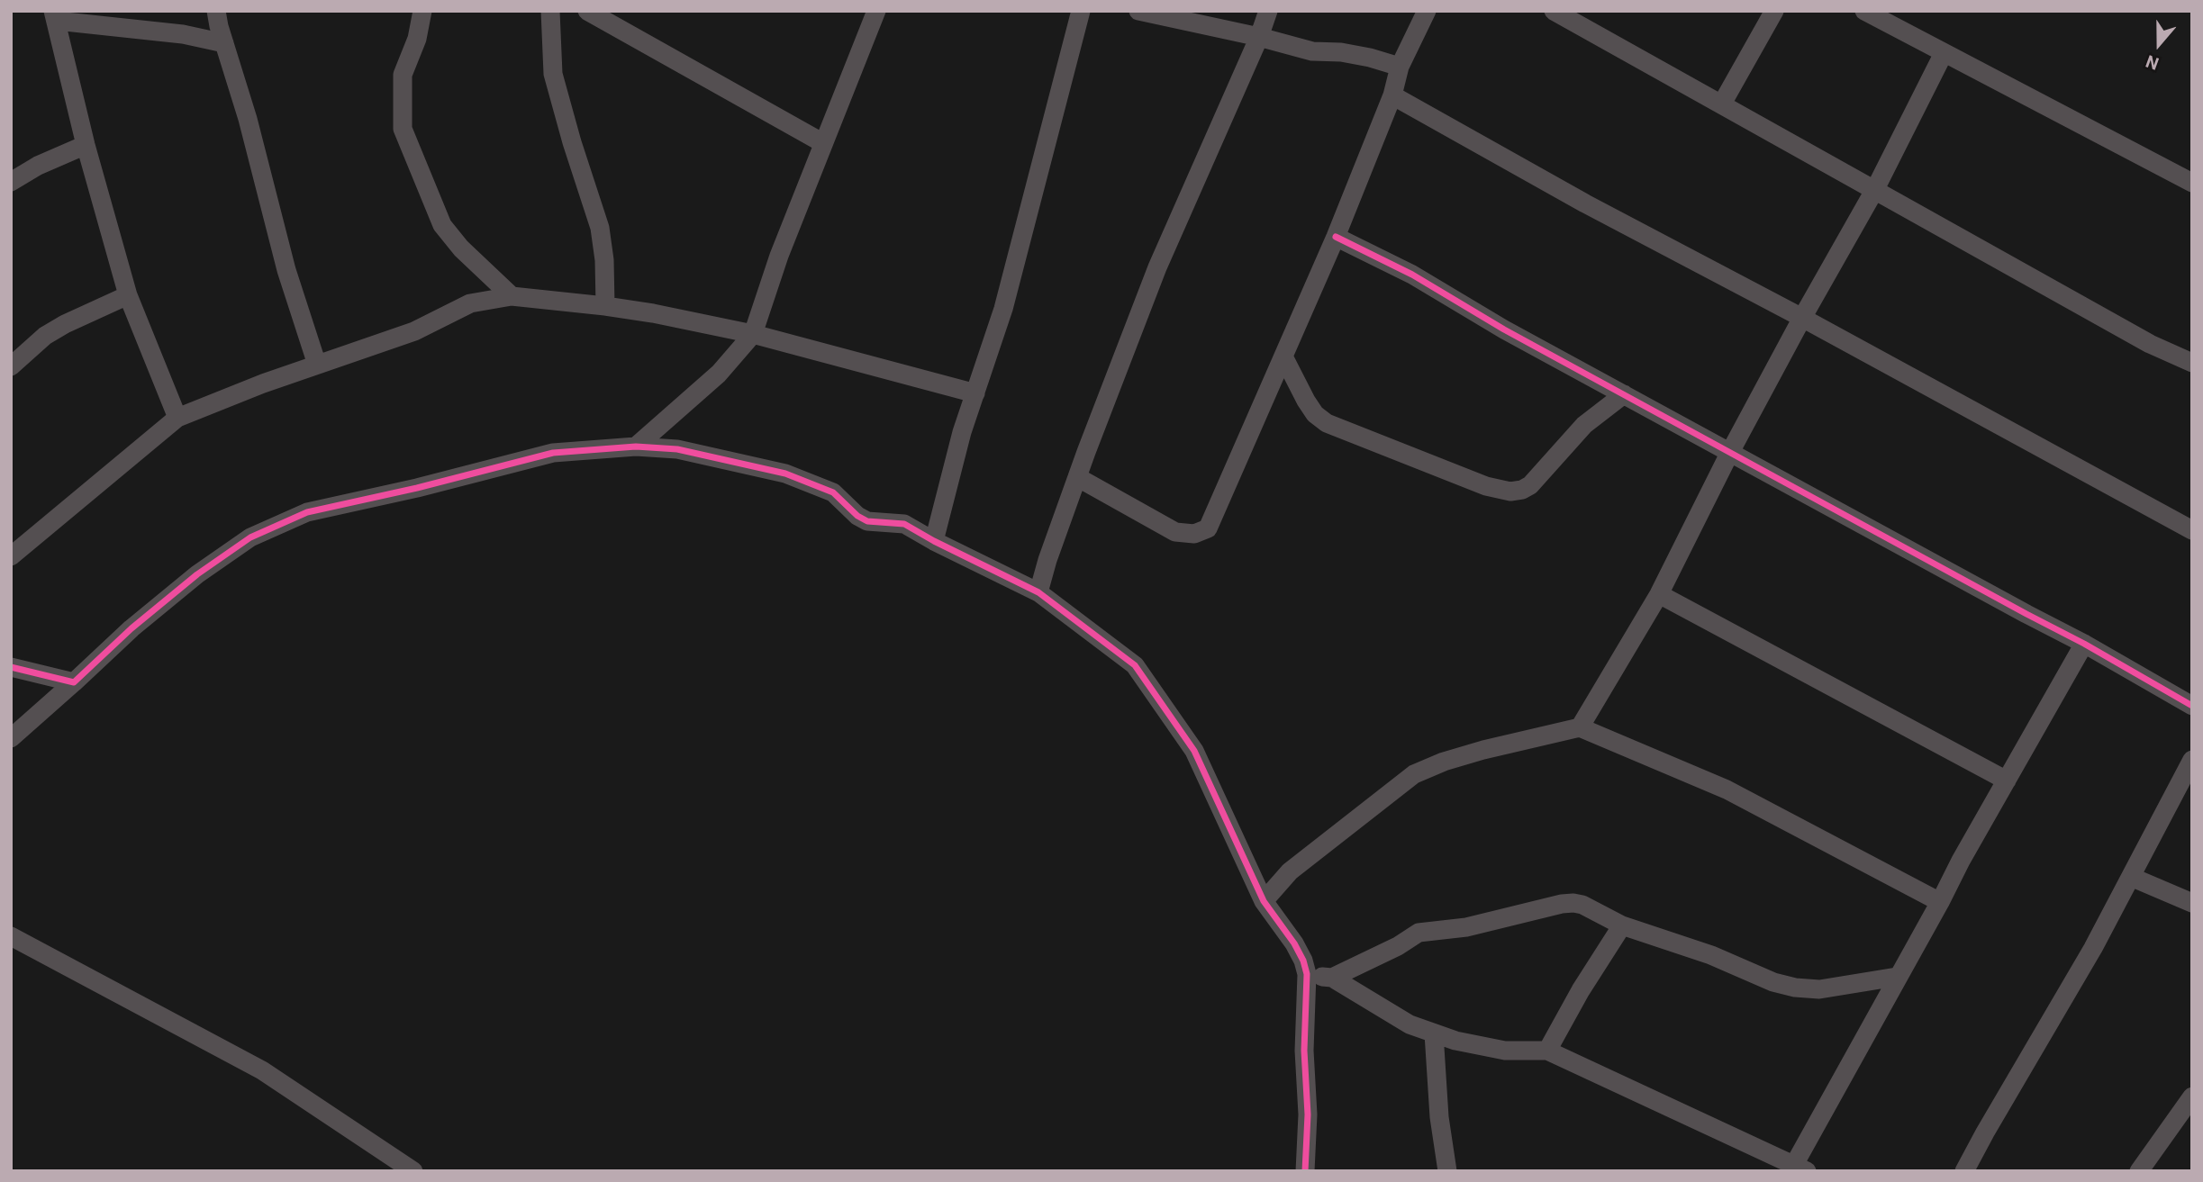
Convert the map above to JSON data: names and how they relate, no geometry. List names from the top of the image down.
{
  "north": "bottom"
}
